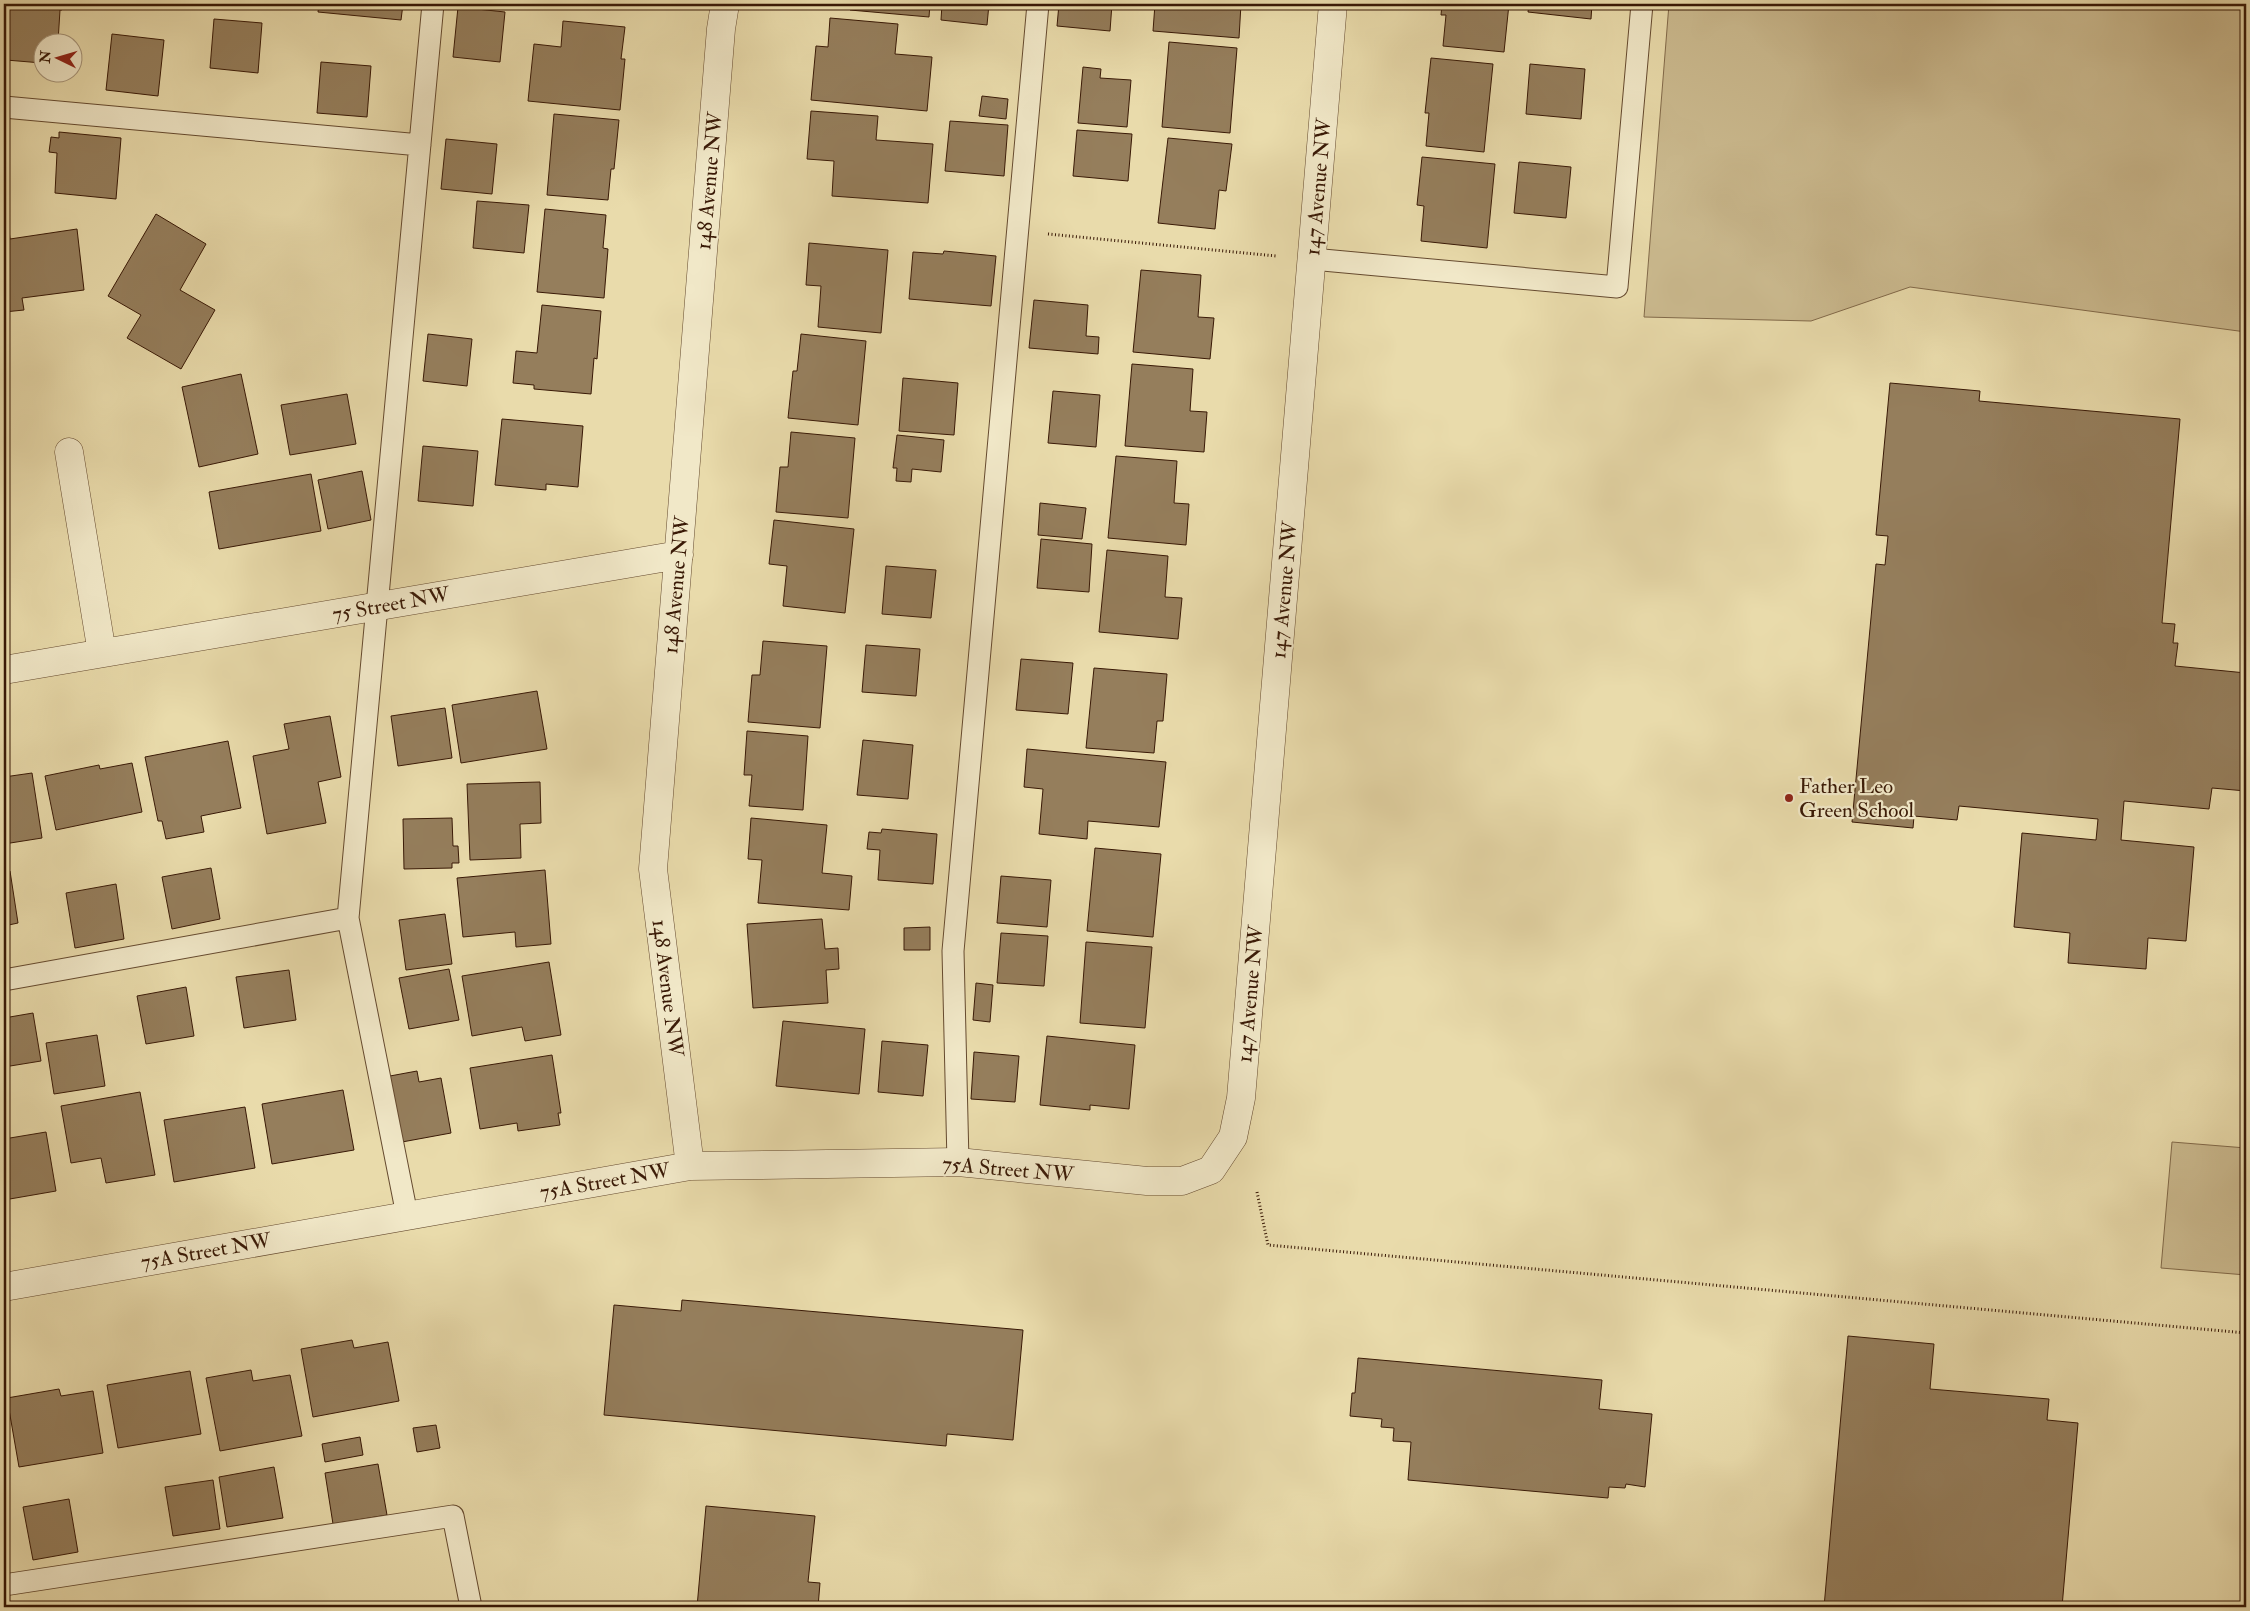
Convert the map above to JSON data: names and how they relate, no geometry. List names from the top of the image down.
{
  "streets": {
    "street": [
      "148 Avenue NW",
      "147 Avenue NW",
      "75 Street NW",
      "75A Street NW"
    ]
  },
  "crossings": [
    ["148 Avenue NW", "75 Street NW"],
    ["148 Avenue NW", "75A Street NW"],
    ["147 Avenue NW", "75A Street NW"]
  ],
  "places": ["Father Leo Green School"],
  "north": "left"
}
